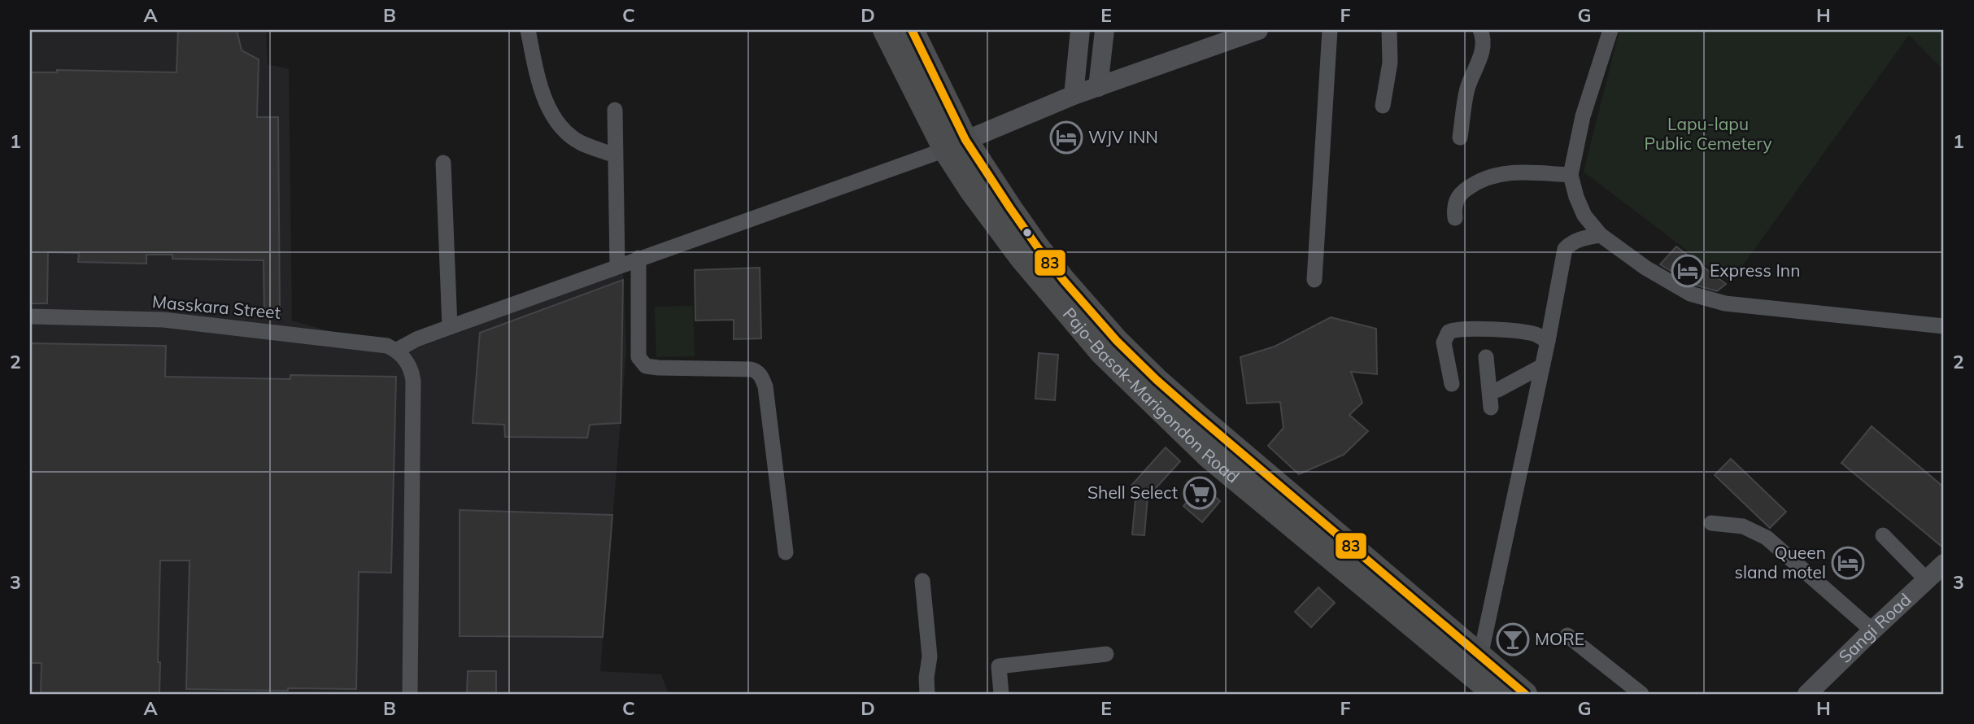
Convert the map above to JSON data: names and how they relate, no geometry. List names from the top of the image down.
{
  "streets": {
    "main road": ["Pajo-Basak-Marigondon Road"],
    "street": ["Masskara Street", "Sangi Road"]
  },
  "parks": ["Lapu-lapu Public Cemetery"],
  "places": {
    "hotel": ["WJV INN", "Express Inn", "Queen sland motel"],
    "supermarket": ["Shell Select"],
    "bar": ["MORE"]
  },
  "lines": ["transit line 83"],
  "grid": {
    "columns": [
      "A",
      "B",
      "C",
      "D",
      "E",
      "F",
      "G",
      "H"
    ],
    "rows": ["1", "2", "3"]
  }
}
